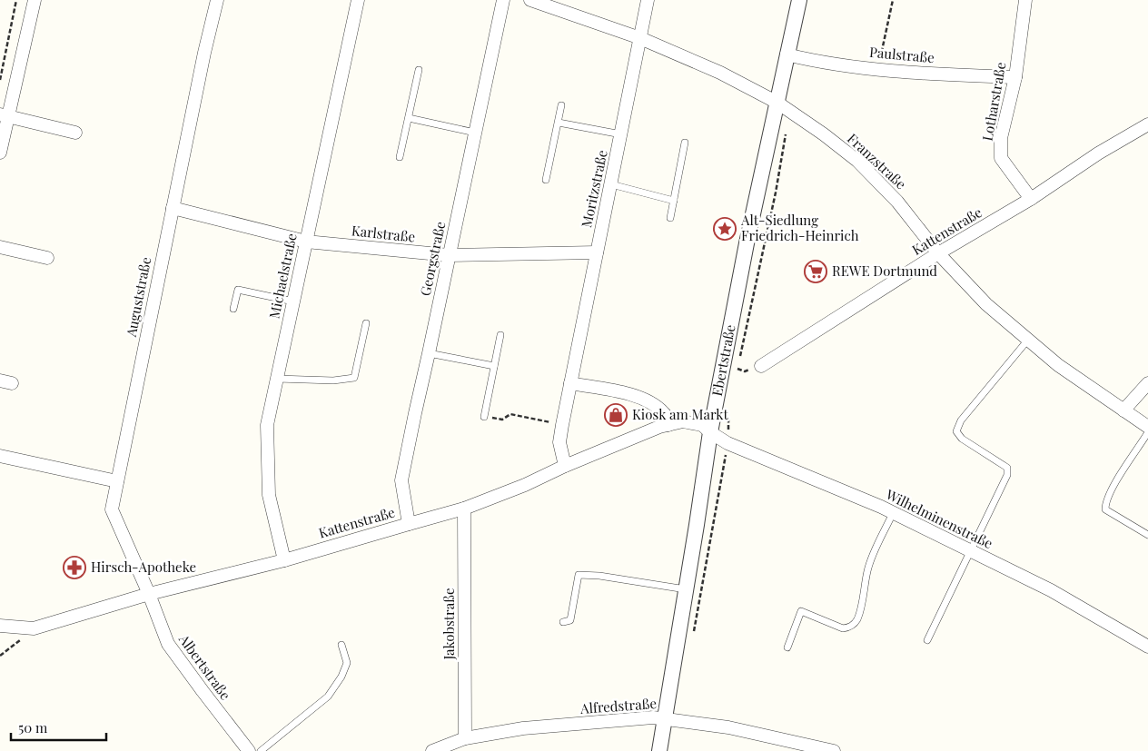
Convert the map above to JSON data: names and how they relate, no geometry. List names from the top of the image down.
{
  "streets": {
    "street": [
      "Paulstraße",
      "Lotharstraße",
      "Franzstraße",
      "Moritzstraße",
      "Kattenstraße",
      "Karlstraße",
      "Georgstraße",
      "Michaelstraße",
      "Auguststraße",
      "Ebertstraße",
      "Wilhelminenstraße",
      "Jakobstraße",
      "Albertstraße",
      "Alfredstraße"
    ]
  },
  "crossings": [
    ["Paulstraße", "Lotharstraße"],
    ["Paulstraße", "Ebertstraße"],
    ["Lotharstraße", "Kattenstraße"],
    ["Franzstraße", "Moritzstraße"],
    ["Franzstraße", "Kattenstraße"],
    ["Franzstraße", "Ebertstraße"],
    ["Moritzstraße", "Kattenstraße"],
    ["Moritzstraße", "Karlstraße"],
    ["Kattenstraße", "Georgstraße"],
    ["Kattenstraße", "Michaelstraße"],
    ["Kattenstraße", "Auguststraße"],
    ["Kattenstraße", "Ebertstraße"],
    ["Kattenstraße", "Wilhelminenstraße"],
    ["Kattenstraße", "Jakobstraße"],
    ["Kattenstraße", "Albertstraße"],
    ["Karlstraße", "Georgstraße"],
    ["Karlstraße", "Michaelstraße"],
    ["Karlstraße", "Auguststraße"],
    ["Auguststraße", "Albertstraße"],
    ["Ebertstraße", "Wilhelminenstraße"],
    ["Ebertstraße", "Alfredstraße"],
    ["Jakobstraße", "Alfredstraße"]
  ],
  "places": {
    "place": ["Alt-Siedlung Friedrich-Heinrich"],
    "supermarket": ["REWE Dortmund"],
    "shop": ["Kiosk am Markt"],
    "pharmacy": ["Hirsch-Apotheke"]
  },
  "scale_bar": "50 m"
}
